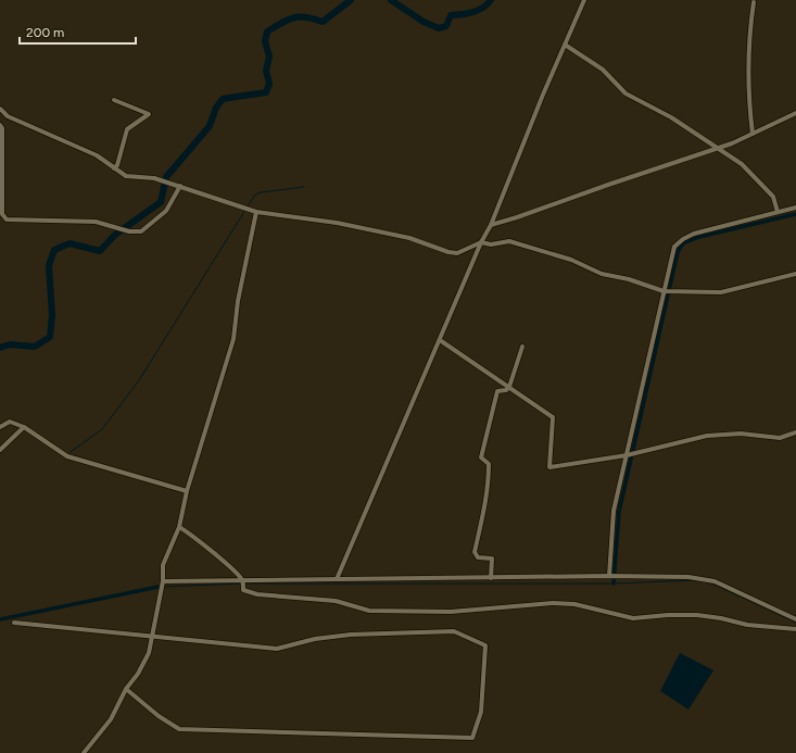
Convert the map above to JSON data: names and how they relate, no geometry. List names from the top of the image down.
{
  "scale_bar": "200 m"
}
